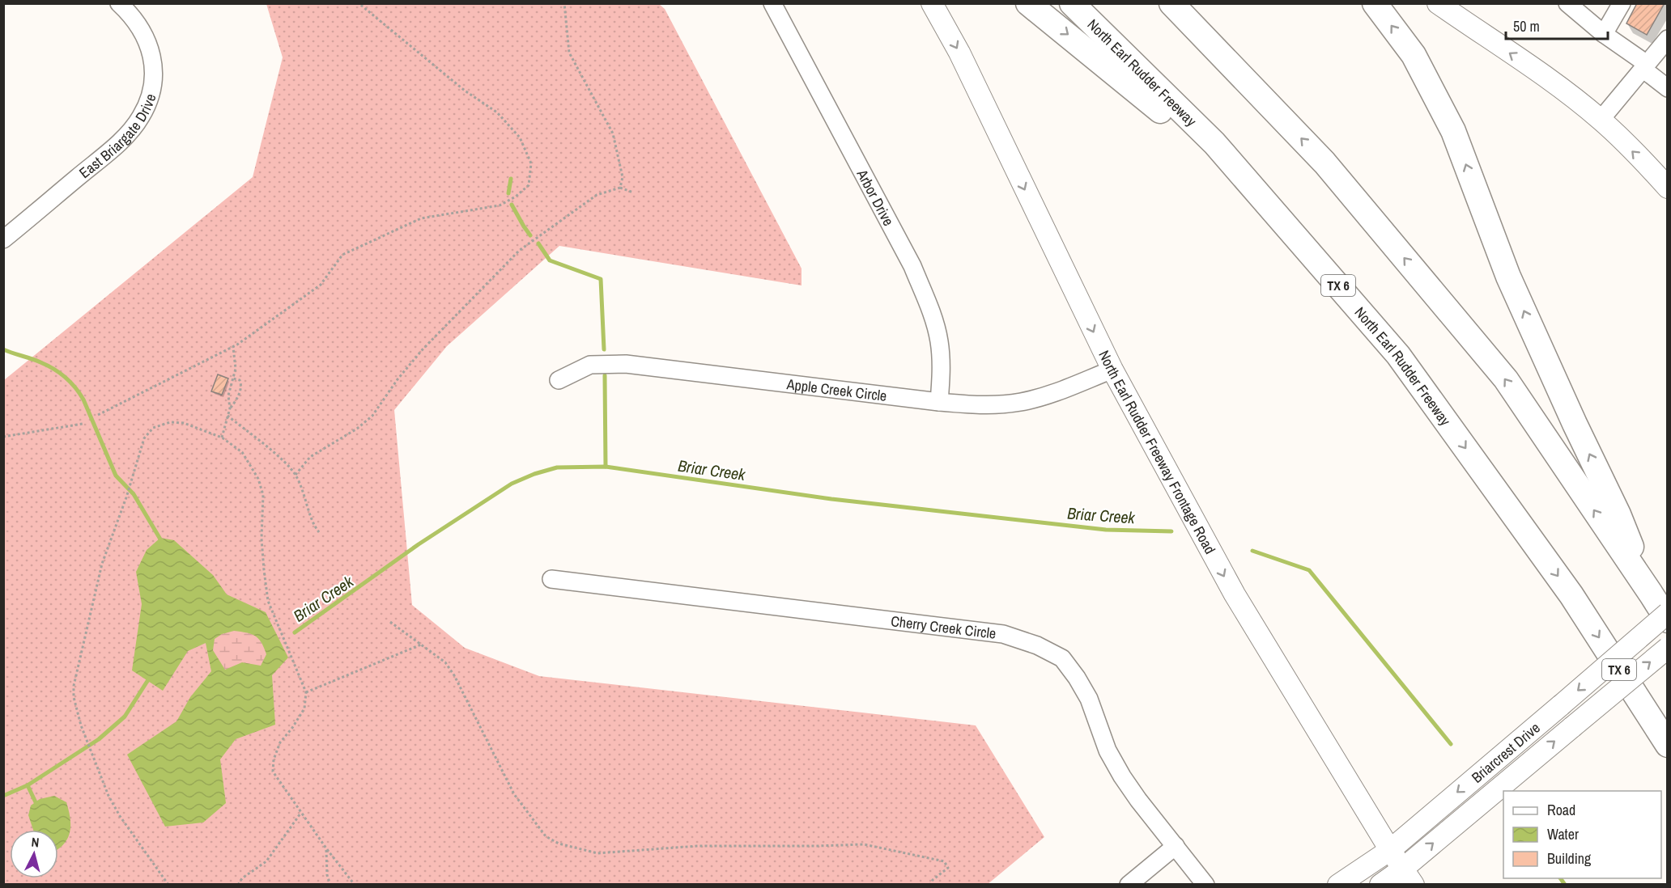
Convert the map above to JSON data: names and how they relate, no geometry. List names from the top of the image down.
{
  "streets": {
    "highway": ["North Earl Rudder Freeway", "TX 6"],
    "main road": ["North Earl Rudder Freeway Frontage Road", "Briarcrest Drive"],
    "street": [
      "East Briargate Drive",
      "Arbor Drive",
      "Apple Creek Circle",
      "Cherry Creek Circle"
    ]
  },
  "crossings": [
    ["Arbor Drive", "Apple Creek Circle"],
    ["Apple Creek Circle", "North Earl Rudder Freeway Frontage Road"],
    ["North Earl Rudder Freeway Frontage Road", "Briarcrest Drive"]
  ],
  "one_way": ["North Earl Rudder Freeway Frontage Road"],
  "water": ["Briar Creek"],
  "legend": ["Road", "Water", "Building"],
  "scale_bar": "50 m",
  "north": "top"
}
